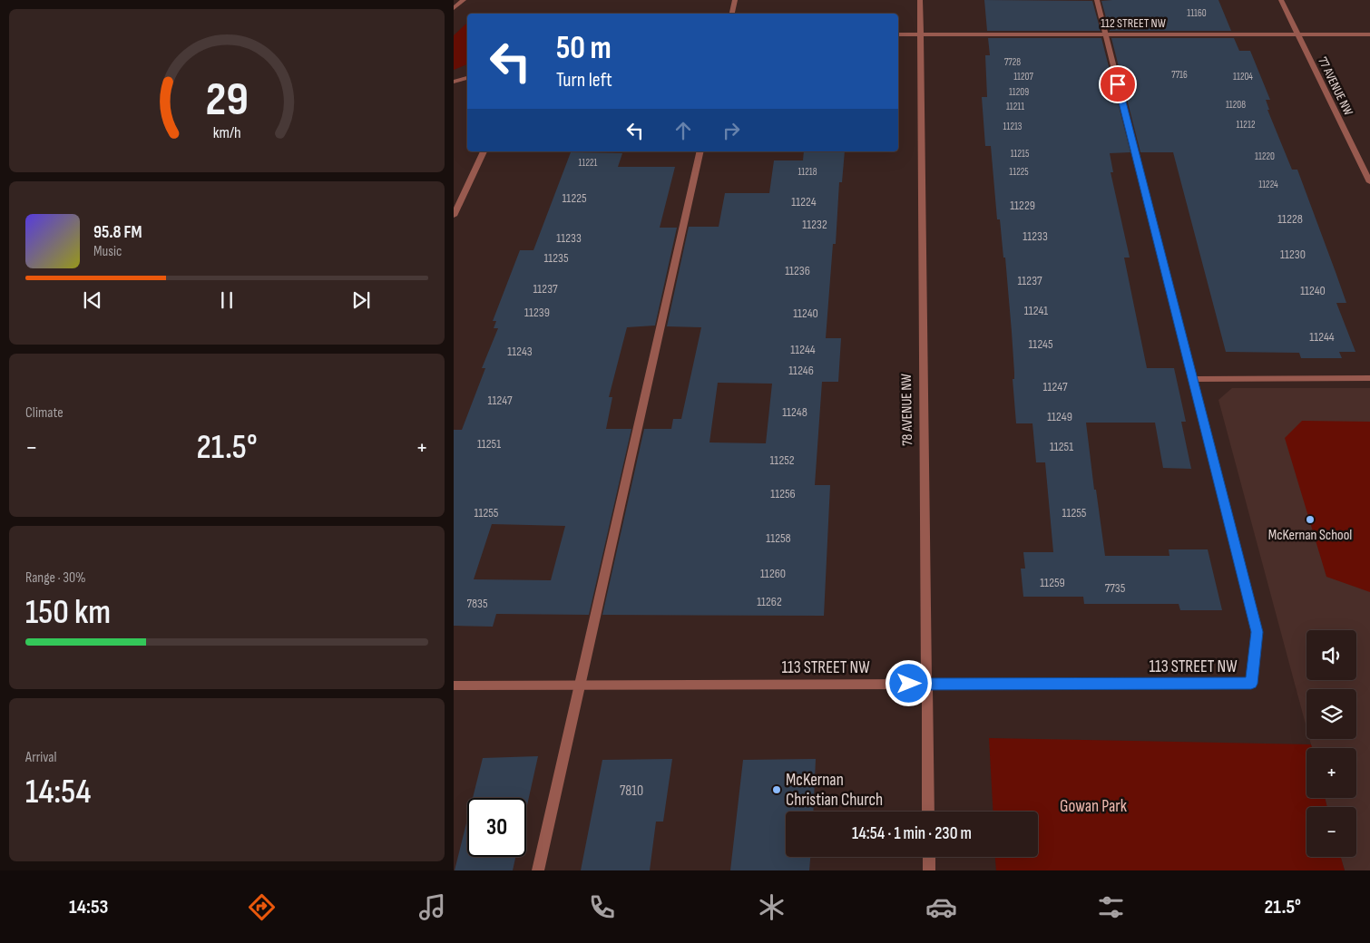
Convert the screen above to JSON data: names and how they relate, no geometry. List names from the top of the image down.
{
  "streets": {
    "street": [
      "112 STREET NW",
      "77 AVENUE NW",
      "78 AVENUE NW",
      "113 STREET NW"
    ]
  },
  "crossings": [
    ["112 STREET NW", "77 AVENUE NW"],
    ["112 STREET NW", "78 AVENUE NW"],
    ["78 AVENUE NW", "113 STREET NW"]
  ],
  "parks": ["Gowan Park"],
  "places": ["McKernan School", "McKernan Christian Church"],
  "house_numbers": [
    "11160",
    "7728",
    "7716",
    "11207",
    "11204",
    "11209",
    "11208",
    "11211",
    "11212",
    "11213",
    "11215",
    "11220",
    "11221",
    "11218",
    "11225",
    "11224",
    "11225",
    "11224",
    "11229",
    "11228",
    "11232",
    "11233",
    "11233",
    "11230",
    "11235",
    "11236",
    "11237",
    "11237",
    "11240",
    "11241",
    "11239",
    "11240",
    "11244",
    "11245",
    "11244",
    "11243",
    "11246",
    "11247",
    "11247",
    "11248",
    "11249",
    "11251",
    "11251",
    "11252",
    "11256",
    "11255",
    "11255",
    "11258",
    "11260",
    "11259",
    "7735",
    "11262",
    "7835",
    "7810"
  ],
  "page": {
    "turn": ["50 m", "Turn left"],
    "song": ["95.8 FM", "Music"],
    "tile": [
      "Climate",
      ["Range · 30%", "150 km"],
      ["Arrival", "14:54"]
    ],
    "heat": ["−", "21.5°", "+"],
    "map_buttons": ["+", "−"],
    "limit": "30",
    "trip": "14:54 · 1 min · 230 m",
    "tabs": ["14:53", "21.5°"],
    "gauge": ["29", "km/h"]
  }
}
